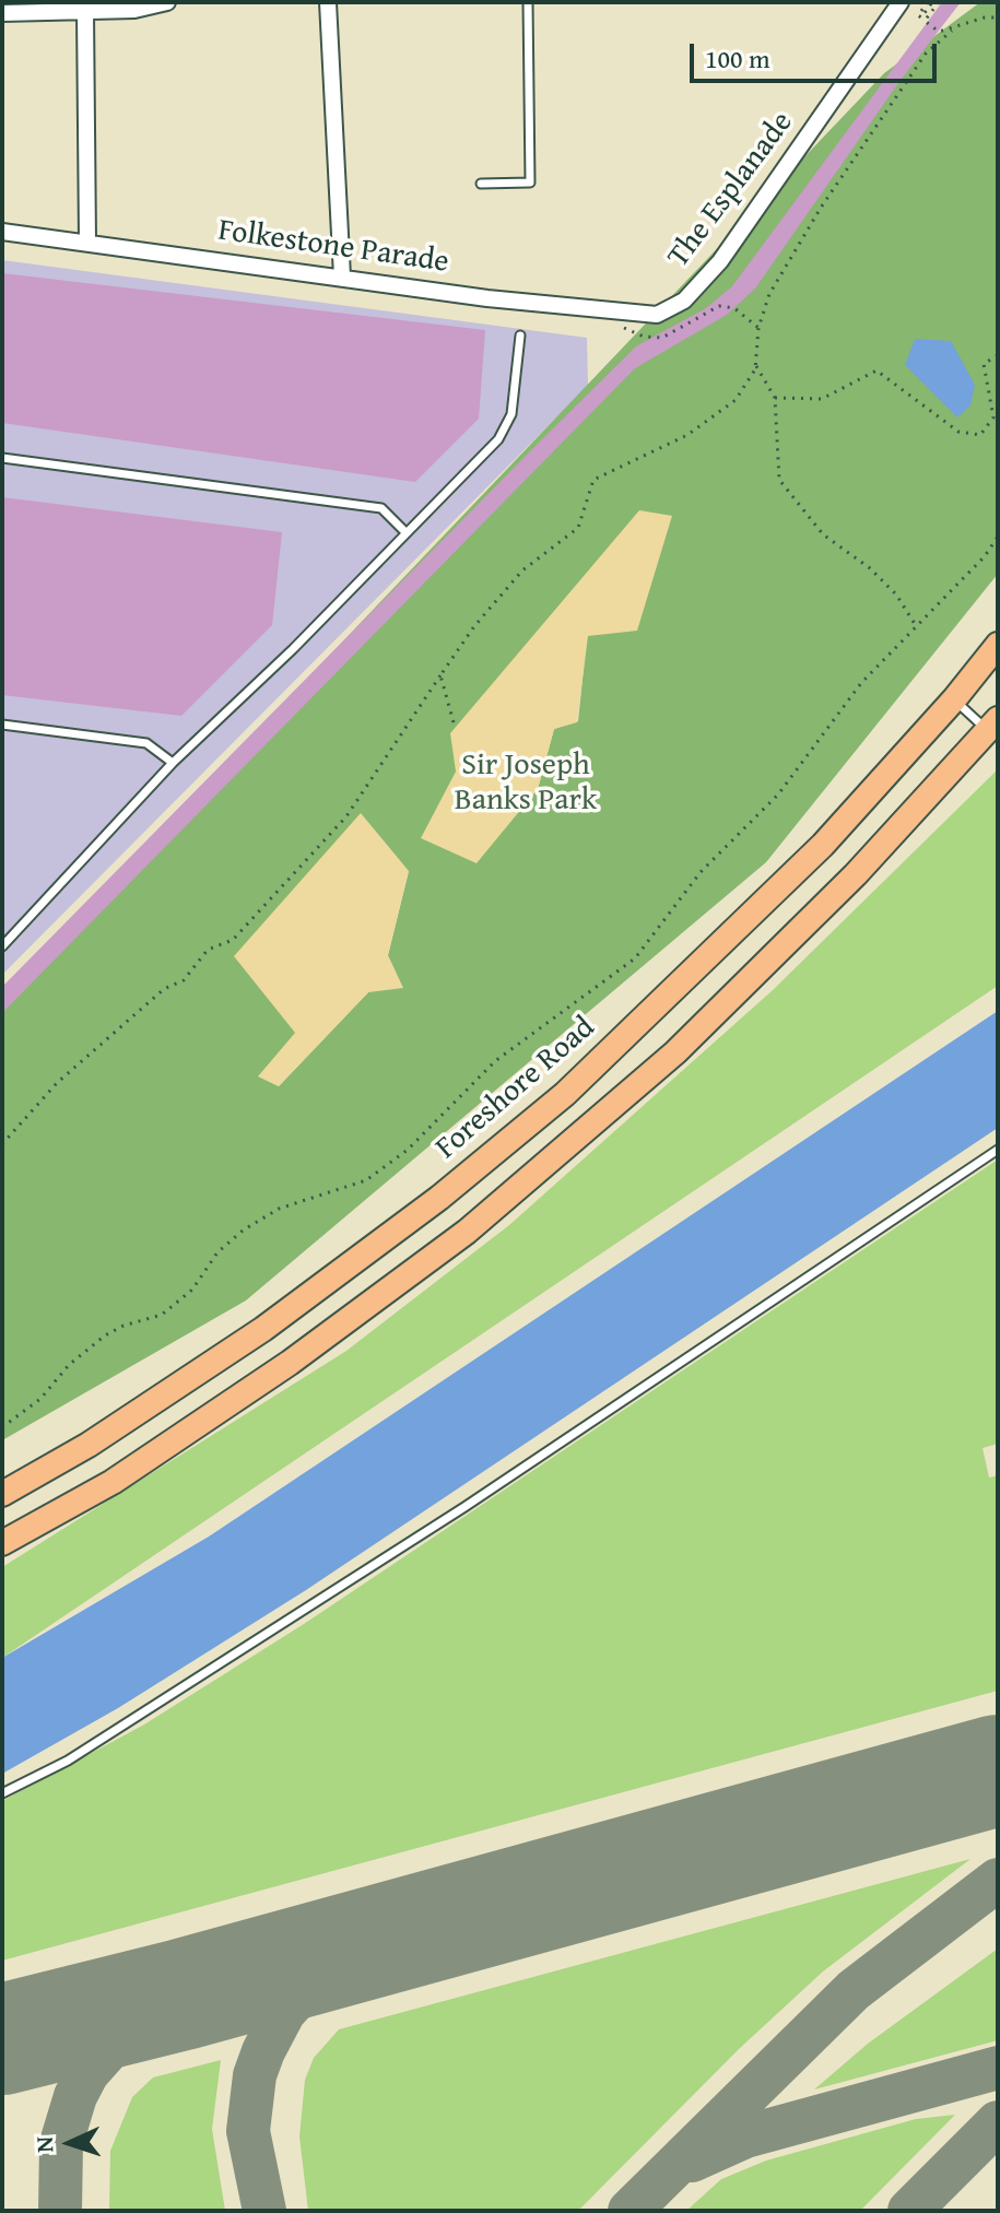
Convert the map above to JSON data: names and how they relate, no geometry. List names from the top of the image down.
{
  "streets": {
    "main road": ["Foreshore Road"],
    "street": ["The Esplanade", "Folkestone Parade"]
  },
  "crossings": [
    ["The Esplanade", "Folkestone Parade"]
  ],
  "parks": ["Sir Joseph Banks Park"],
  "scale_bar": "100 m",
  "north": "left"
}
